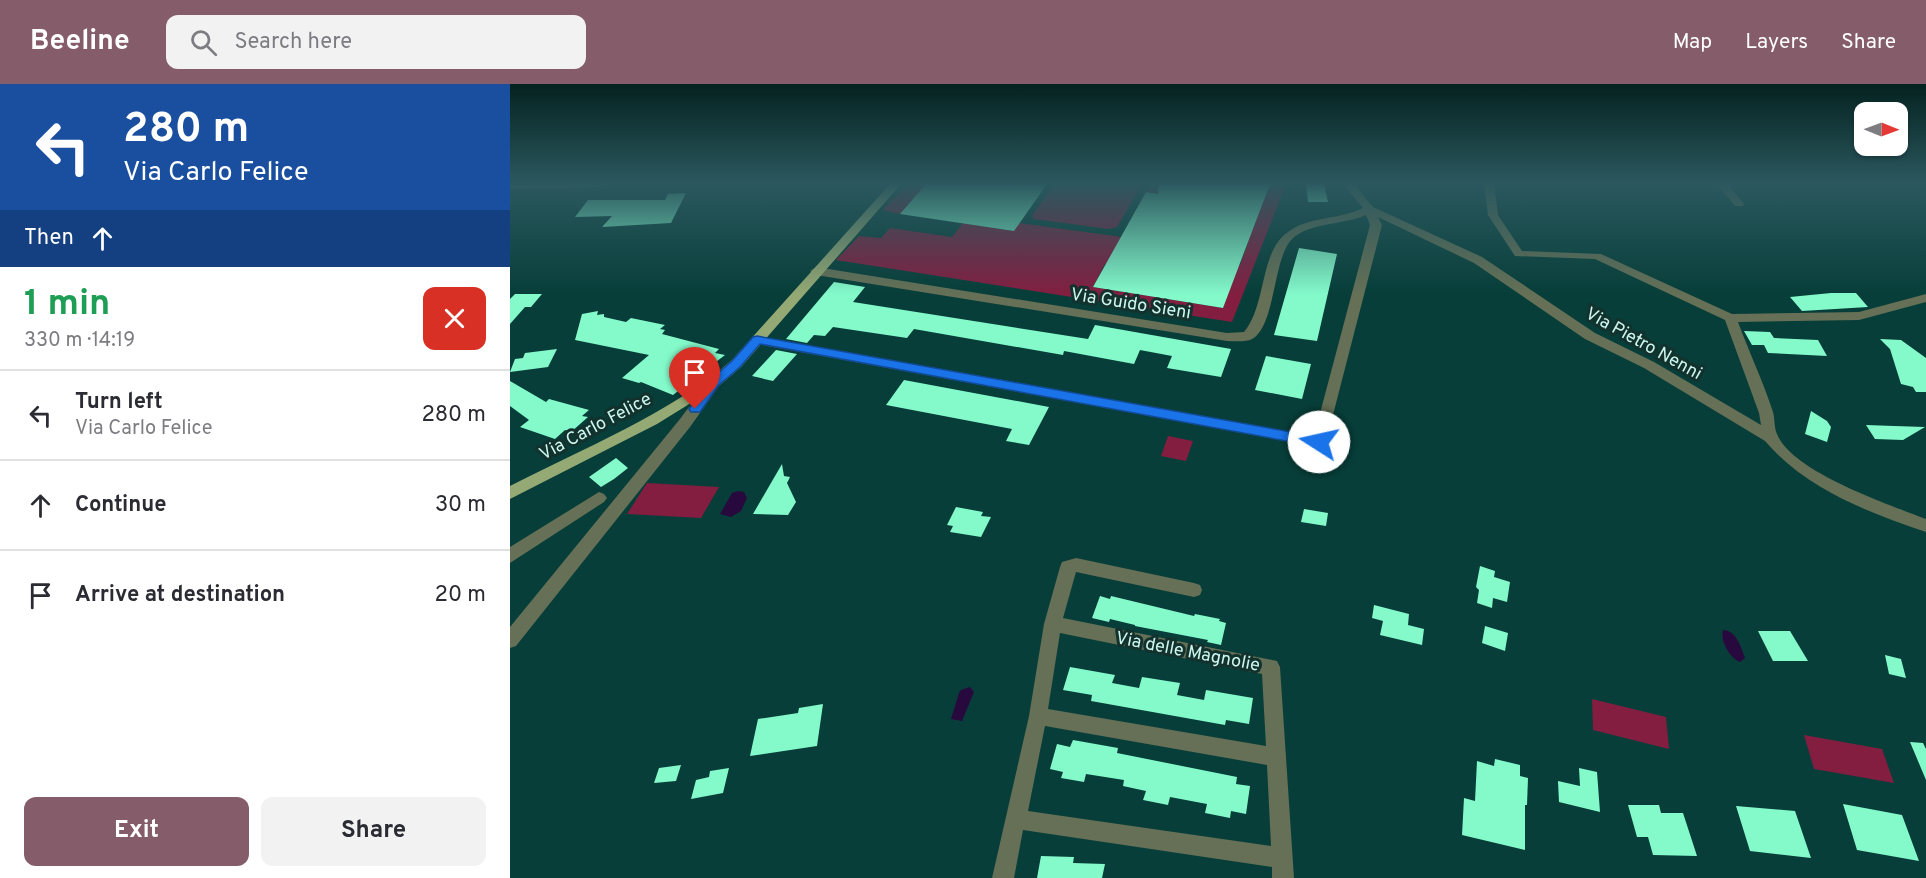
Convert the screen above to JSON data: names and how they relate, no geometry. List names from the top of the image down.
{
  "streets": {
    "main road": ["Via Carlo Felice"],
    "street": ["Via Guido Sieni", "Via Pietro Nenni", "Via delle Magnolie"]
  },
  "crossings": [
    ["Via Guido Sieni", "Via Carlo Felice"]
  ],
  "north": "right",
  "page": {
    "header": "Beeline",
    "search": "Search here",
    "nav": ["Map", "Layers", "Share"],
    "turn": ["280 m", "Via Carlo Felice"],
    "then": "Then",
    "heading": ["1 min", "330 m · 14:19"],
    "list": [
      {
        "name": "Turn left",
        "note": "Via Carlo Felice",
        "value": "280 m"
      },
      {
        "name": "Continue",
        "value": "30 m"
      },
      {
        "name": "Arrive at destination",
        "value": "20 m"
      }
    ],
    "buttons": ["Exit", "Share"]
  }
}
